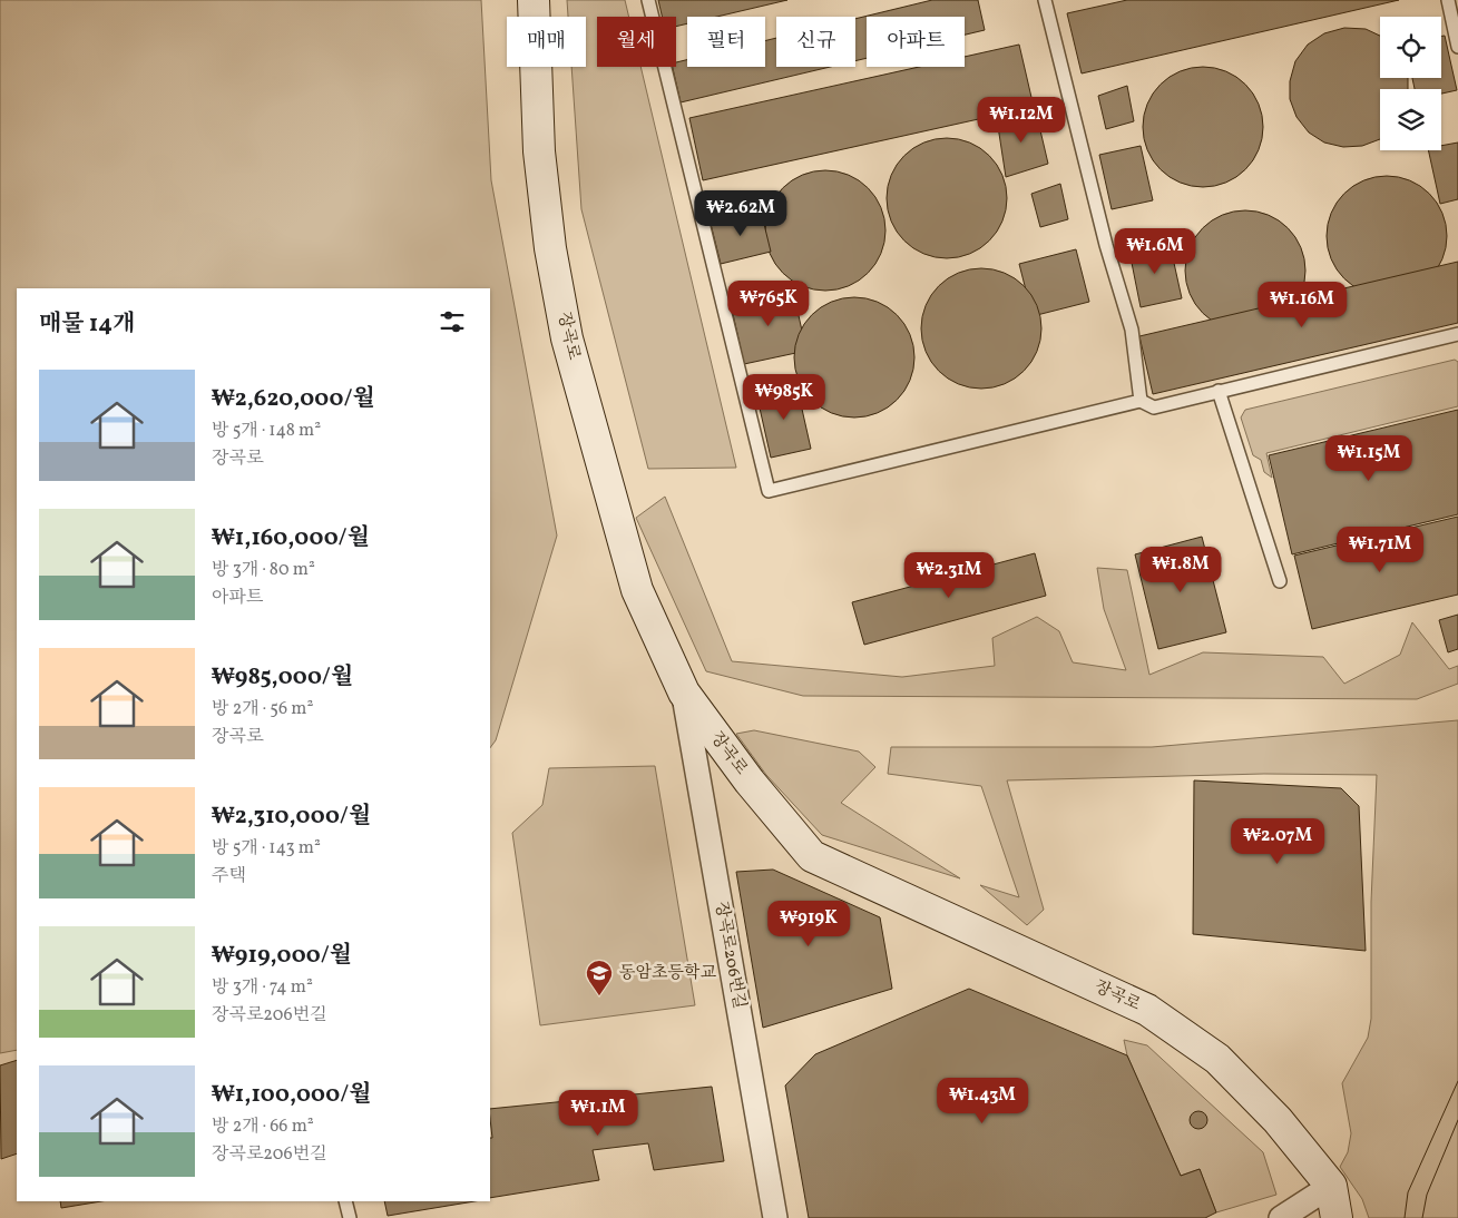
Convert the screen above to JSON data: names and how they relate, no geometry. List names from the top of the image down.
{
  "streets": {
    "street": ["장곡로", "장곡로206번길"]
  },
  "crossings": [
    ["장곡로", "장곡로206번길"]
  ],
  "places": {
    "school or university": ["동암초등학교"]
  },
  "page": {
    "chip": [
      "매매",
      "월세",
      "필터",
      "신규",
      "아파트"
    ],
    "price": [
      "₩1.12M",
      "₩2.62M",
      "₩1.6M",
      "₩765K",
      "₩1.16M",
      "₩985K",
      "₩1.15M",
      "₩1.71M",
      "₩1.8M",
      "₩2.31M",
      "₩2.07M",
      "₩919K",
      "₩1.43M",
      "₩1.1M"
    ],
    "heading": "매물 14개",
    "list": [
      {
        "name": "₩2,620,000/월",
        "note": "방 5개 · 148 m² · 장곡로"
      },
      {
        "name": "₩1,160,000/월",
        "note": "방 3개 · 80 m² · 아파트"
      },
      {
        "name": "₩985,000/월",
        "note": "방 2개 · 56 m² · 장곡로"
      },
      {
        "name": "₩2,310,000/월",
        "note": "방 5개 · 143 m² · 주택"
      },
      {
        "name": "₩919,000/월",
        "note": "방 3개 · 74 m² · 장곡로206번길"
      },
      {
        "name": "₩1,100,000/월",
        "note": "방 2개 · 66 m² · 장곡로206번길"
      }
    ]
  }
}
